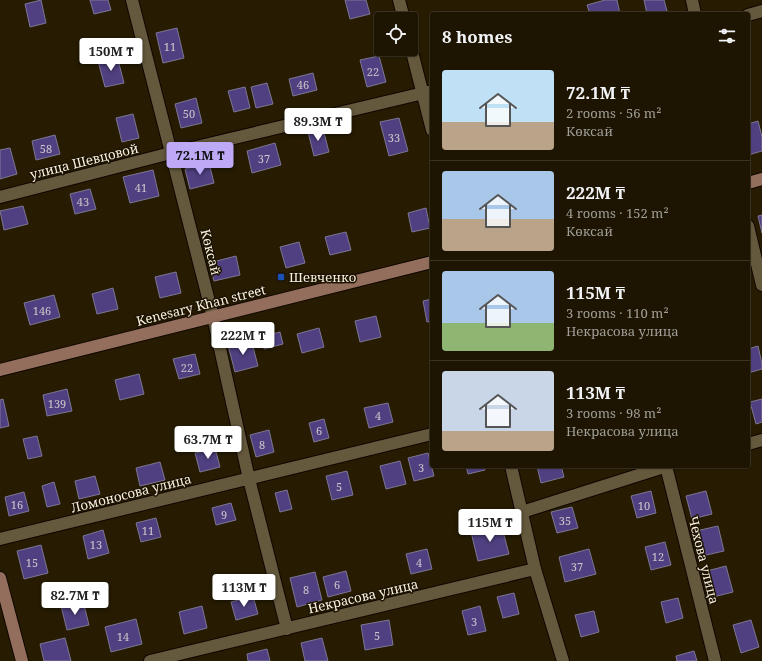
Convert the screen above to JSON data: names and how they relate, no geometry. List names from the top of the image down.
{
  "streets": {
    "main road": ["Kenesary Khan street"],
    "street": [
      "улица Шевцовой",
      "Көксай",
      "Ломоносова улица",
      "Чехова улица",
      "Некрасова улица"
    ]
  },
  "crossings": [
    ["улица Шевцовой", "Көксай"],
    ["Көксай", "Kenesary Khan street"],
    ["Көксай", "Ломоносова улица"],
    ["Көксай", "Некрасова улица"]
  ],
  "places": {
    "transit": ["Шевченко"]
  },
  "house_numbers": [
    "11",
    "22",
    "46",
    "50",
    "33",
    "58",
    "37",
    "41",
    "43",
    "146",
    "22",
    "139",
    "4",
    "6",
    "8",
    "3",
    "5",
    "16",
    "10",
    "9",
    "35",
    "11",
    "13",
    "12",
    "15",
    "4",
    "37",
    "6",
    "8",
    "3",
    "5",
    "14"
  ],
  "page": {
    "heading": "8 homes",
    "price": [
      "150M ₸",
      "89.3M ₸",
      "72.1M ₸",
      "222M ₸",
      "63.7M ₸",
      "115M ₸",
      "113M ₸",
      "82.7M ₸"
    ],
    "list": [
      {
        "name": "72.1M ₸",
        "note": "2 rooms · 56 m² · Көксай"
      },
      {
        "name": "222M ₸",
        "note": "4 rooms · 152 m² · Көксай"
      },
      {
        "name": "115M ₸",
        "note": "3 rooms · 110 m² · Некрасова улица"
      },
      {
        "name": "113M ₸",
        "note": "3 rooms · 98 m² · Некрасова улица"
      }
    ]
  }
}
